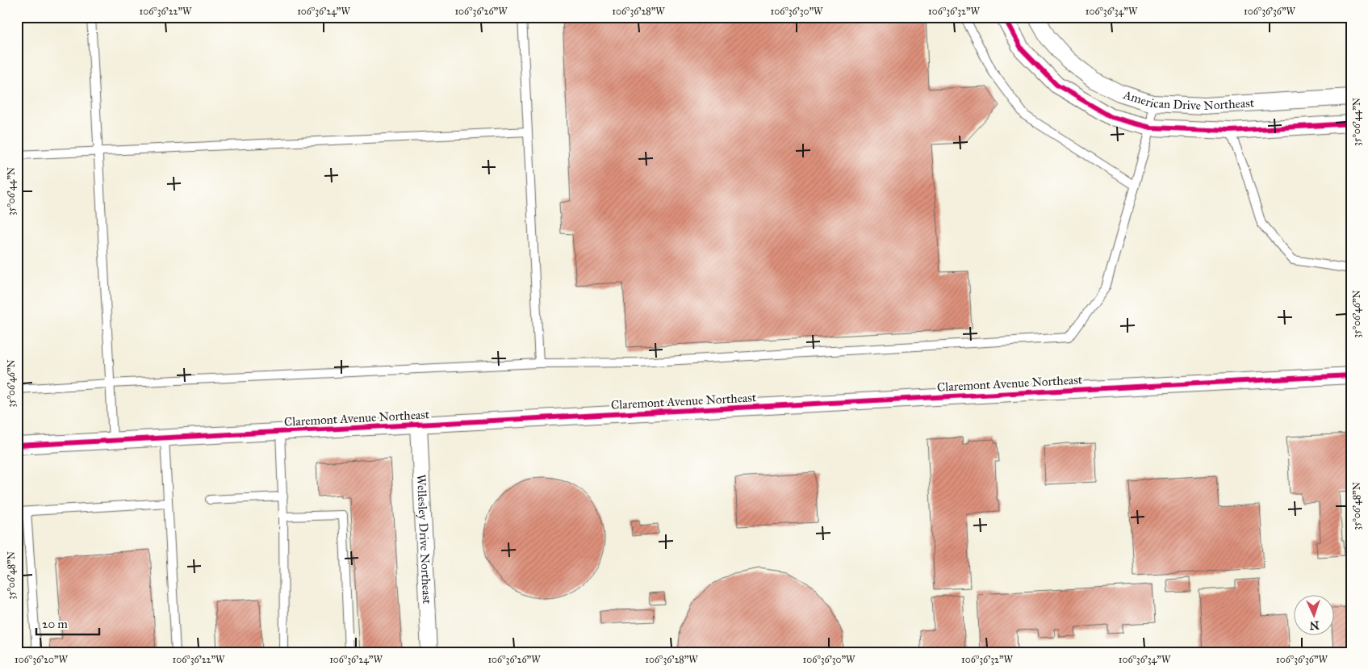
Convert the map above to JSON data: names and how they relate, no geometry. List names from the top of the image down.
{
  "streets": {
    "street": ["American Drive Northeast", "Claremont Avenue Northeast", "Wellesley Drive Northeast"]
  },
  "crossings": [
    ["Claremont Avenue Northeast", "Wellesley Drive Northeast"]
  ],
  "scale_bar": "20 m",
  "north": "bottom",
  "coordinates": [
    "106°36'22\"W",
    "106°36'24\"W",
    "106°36'26\"W",
    "106°36'28\"W",
    "106°36'30\"W",
    "106°36'32\"W",
    "106°36'34\"W",
    "106°36'36\"W",
    "35°06'44\"N",
    "35°06'46\"N",
    "35°06'48\"N",
    "106°36'20\"W"
  ]
}
